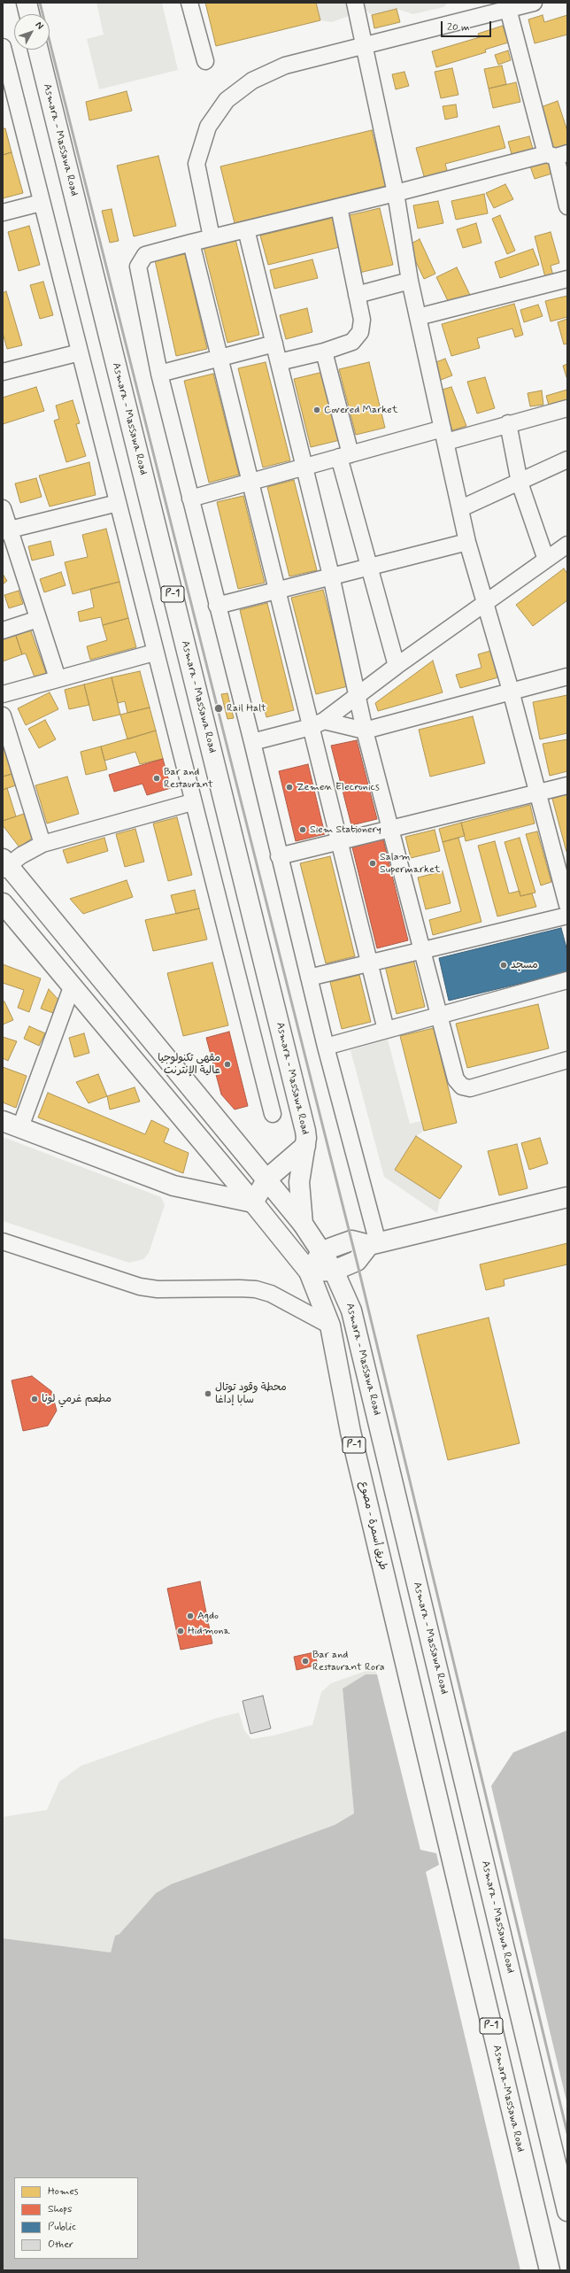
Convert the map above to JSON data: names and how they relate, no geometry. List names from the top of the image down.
{
  "streets": {
    "main road": [
      "Asmara - Massawa Road",
      "P-1",
      "طريق أسمرة - مصوع",
      "Asmara-Massawa Road"
    ]
  },
  "crossings": [
    ["طريق أسمرة - مصوع", "Asmara-Massawa Road"]
  ],
  "places": [
    "Covered Market",
    "Rail Halt",
    "Bar and Restaurant",
    "Zemen Elecronics",
    "Siem Stationery",
    "Salam Supermarket",
    "مسجد",
    "مقهى تكنولوجيا عالية الإنترنت",
    "محطة وقود توتال سابا إداغا",
    "مطعم غرمي لونا",
    "Agdo",
    "Hidmona",
    "Bar and Restaurant Rora"
  ],
  "legend": [
    "Homes",
    "Shops",
    "Public",
    "Other"
  ],
  "scale_bar": "20 m",
  "north": "top right"
}
